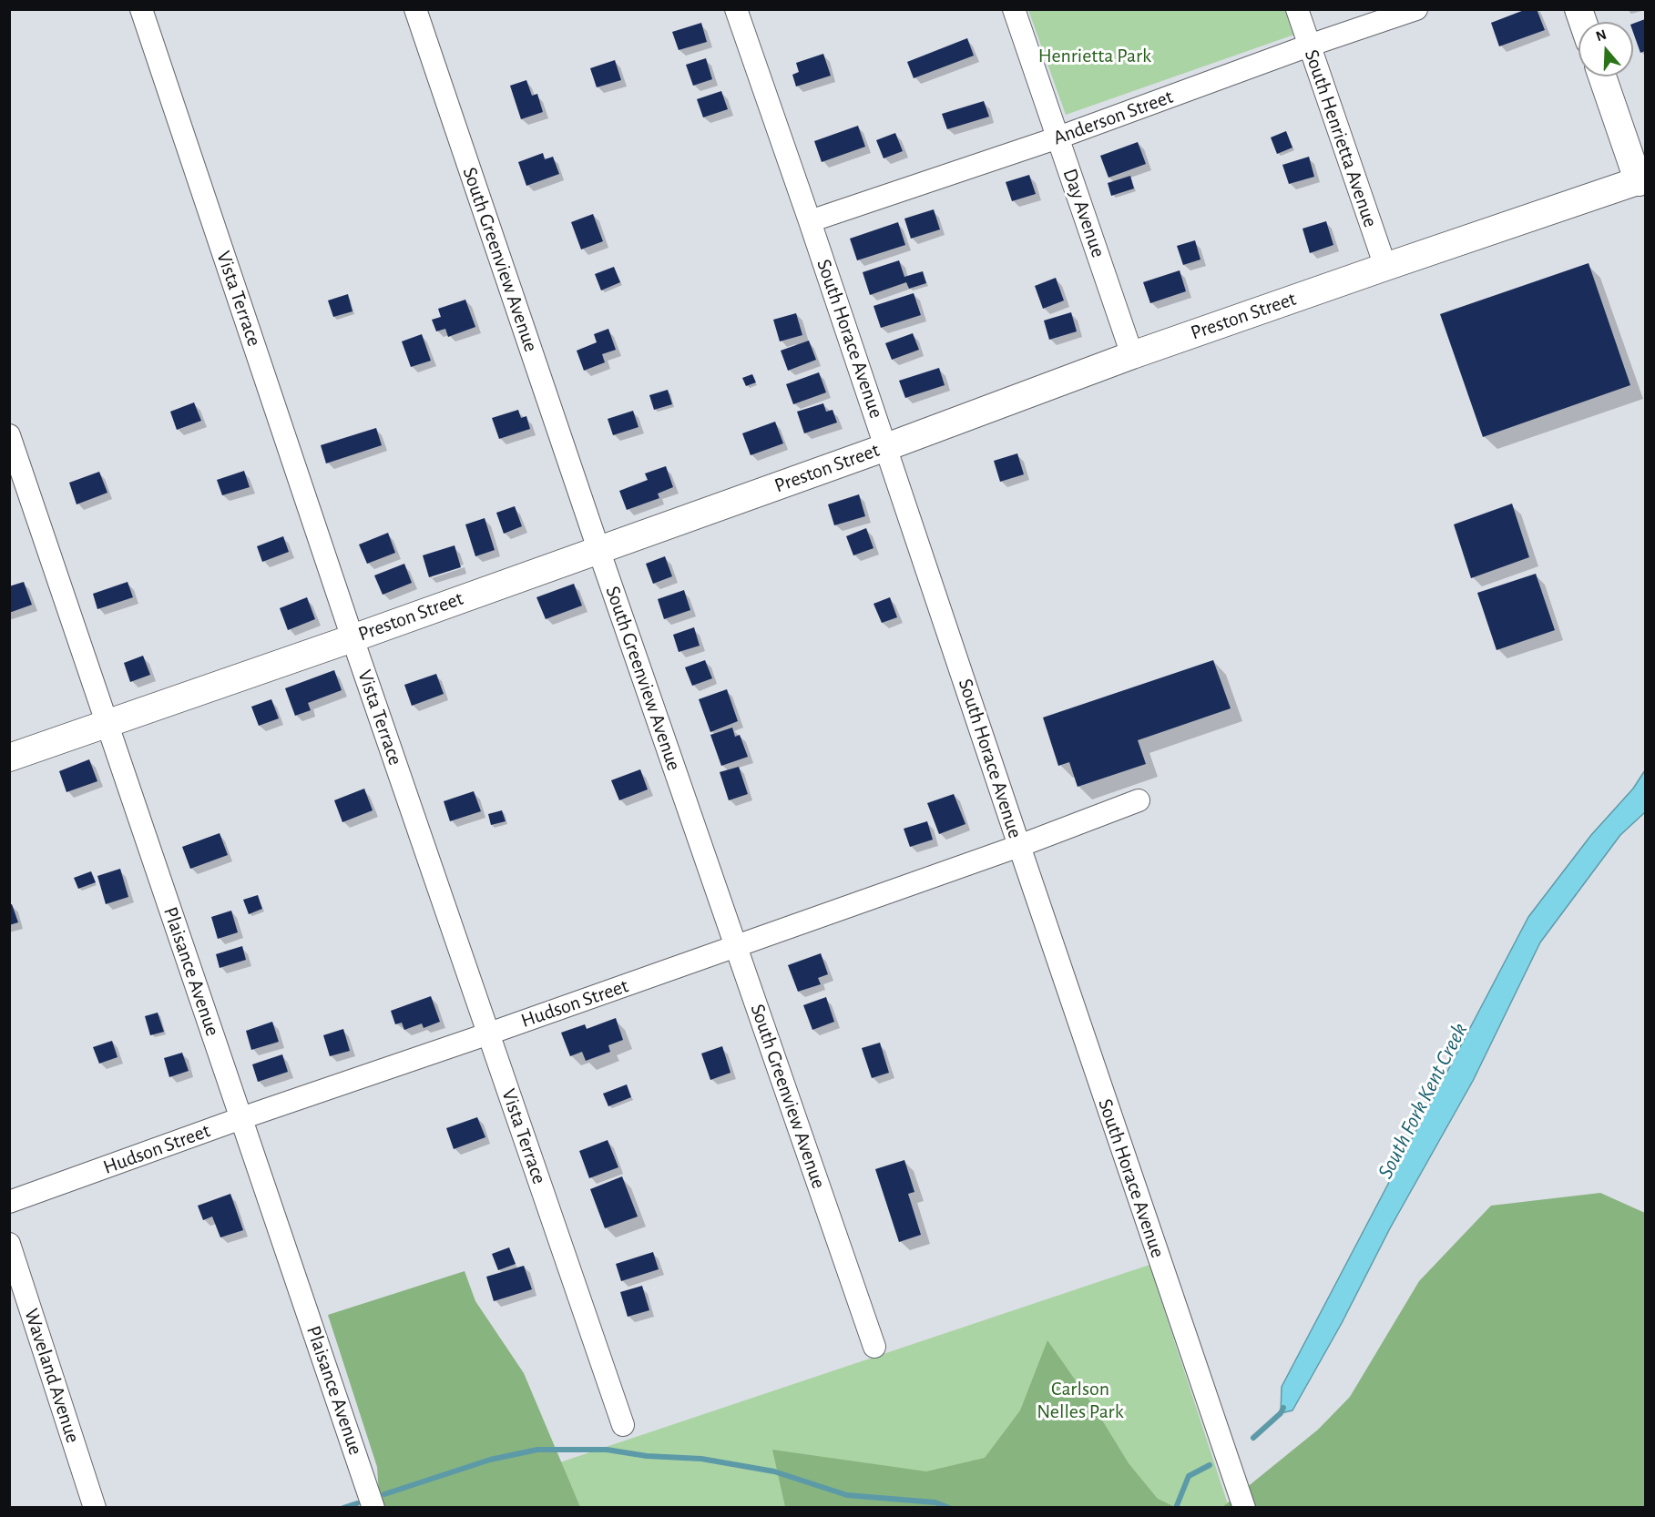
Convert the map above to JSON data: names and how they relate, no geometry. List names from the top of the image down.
{
  "streets": {
    "street": [
      "Anderson Street",
      "South Henrietta Avenue",
      "Day Avenue",
      "South Greenview Avenue",
      "Vista Terrace",
      "Preston Street",
      "South Horace Avenue",
      "Plaisance Avenue",
      "Hudson Street",
      "Waveland Avenue"
    ]
  },
  "crossings": [
    ["Anderson Street", "South Henrietta Avenue"],
    ["Anderson Street", "Day Avenue"],
    ["Anderson Street", "South Horace Avenue"],
    ["South Henrietta Avenue", "Preston Street"],
    ["Day Avenue", "Preston Street"],
    ["South Greenview Avenue", "Preston Street"],
    ["South Greenview Avenue", "Hudson Street"],
    ["Vista Terrace", "Preston Street"],
    ["Vista Terrace", "Hudson Street"],
    ["Preston Street", "South Horace Avenue"],
    ["Preston Street", "Plaisance Avenue"],
    ["South Horace Avenue", "Hudson Street"],
    ["Plaisance Avenue", "Hudson Street"]
  ],
  "water": ["South Fork Kent Creek"],
  "parks": ["Henrietta Park", "Carlson Nelles Park"],
  "north": "top"
}
